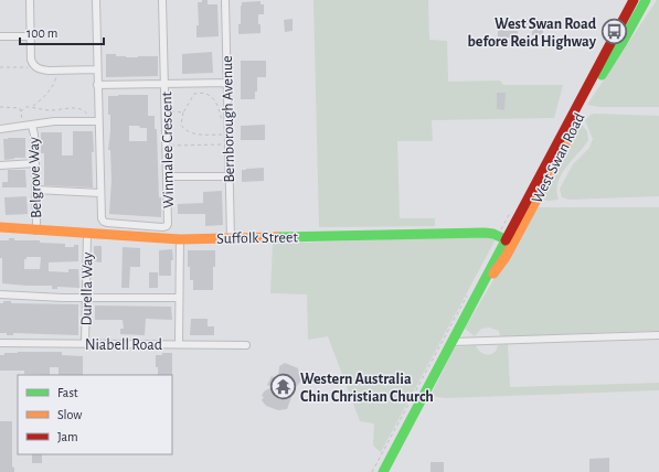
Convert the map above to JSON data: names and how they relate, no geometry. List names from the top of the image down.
{
  "streets": {
    "main road": ["West Swan Road", "Suffolk Street"],
    "street": [
      "Bernborough Avenue",
      "Winmalee Crescent",
      "Belgrove Way",
      "Durella Way",
      "Niabell Road"
    ]
  },
  "crossings": [
    ["Bernborough Avenue", "Suffolk Street"],
    ["West Swan Road", "Suffolk Street"],
    ["Belgrove Way", "Suffolk Street"],
    ["Suffolk Street", "Durella Way"],
    ["Durella Way", "Niabell Road"]
  ],
  "places": {
    "bus stop": ["West Swan Road before Reid Highway"],
    "temple": ["Western Australia Chin Christian Church"]
  },
  "legend": ["Fast", "Slow", "Jam"],
  "scale_bar": "100 m"
}
